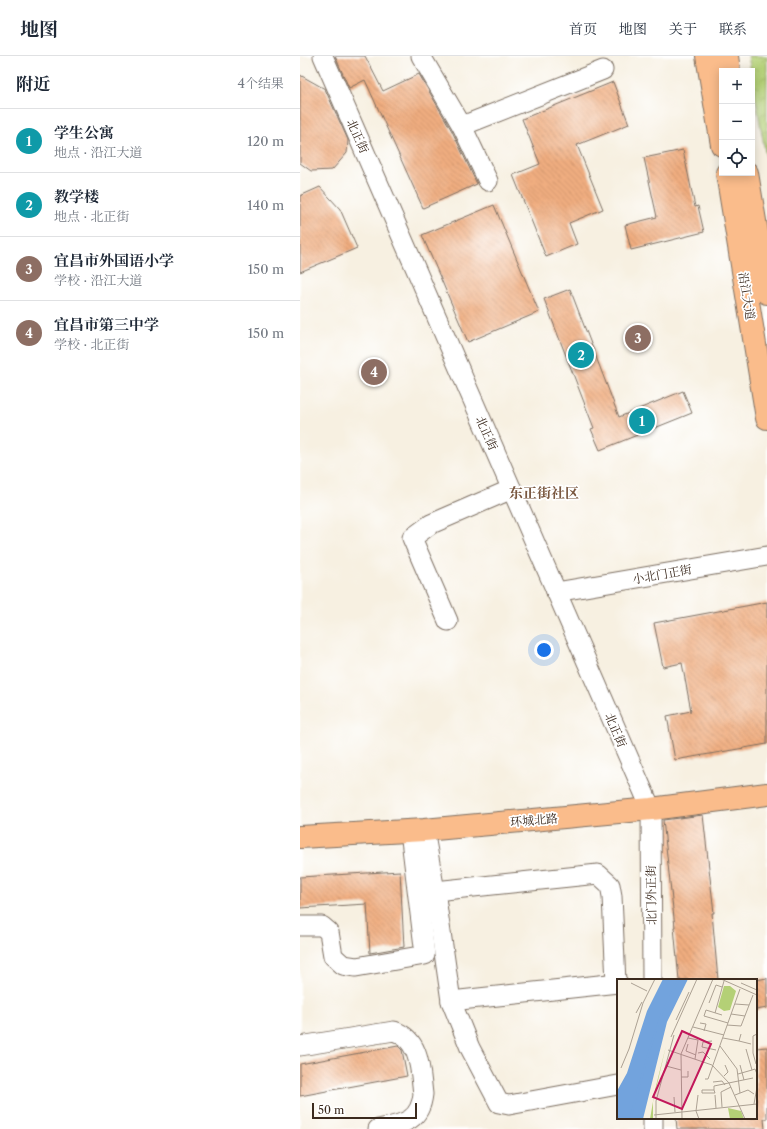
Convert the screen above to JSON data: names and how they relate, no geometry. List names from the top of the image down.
{
  "streets": {
    "main road": ["沿江大道", "环城北路"],
    "street": ["北正街", "小北门正街", "北门外正街"]
  },
  "crossings": [
    ["北正街", "小北门正街"],
    ["北正街", "环城北路"],
    ["北正街", "北门外正街"],
    ["环城北路", "北门外正街"]
  ],
  "districts": ["东正街社区"],
  "scale_bar": "50 m",
  "page": {
    "header": "地图",
    "nav": [
      "首页",
      "地图",
      "关于",
      "联系"
    ],
    "heading": ["附近", "4个结果"],
    "map_buttons": ["+", "−"],
    "list": [
      {
        "mark": "1",
        "name": "学生公寓",
        "note": "地点 · 沿江大道",
        "value": "120 m"
      },
      {
        "mark": "2",
        "name": "教学楼",
        "note": "地点 · 北正街",
        "value": "140 m"
      },
      {
        "mark": "3",
        "name": "宜昌市外国语小学",
        "note": "学校 · 沿江大道",
        "value": "150 m"
      },
      {
        "mark": "4",
        "name": "宜昌市第三中学",
        "note": "学校 · 北正街",
        "value": "150 m"
      }
    ],
    "pins": [
      "3",
      "2",
      "4",
      "1"
    ],
    "scale": "50 m"
  }
}
